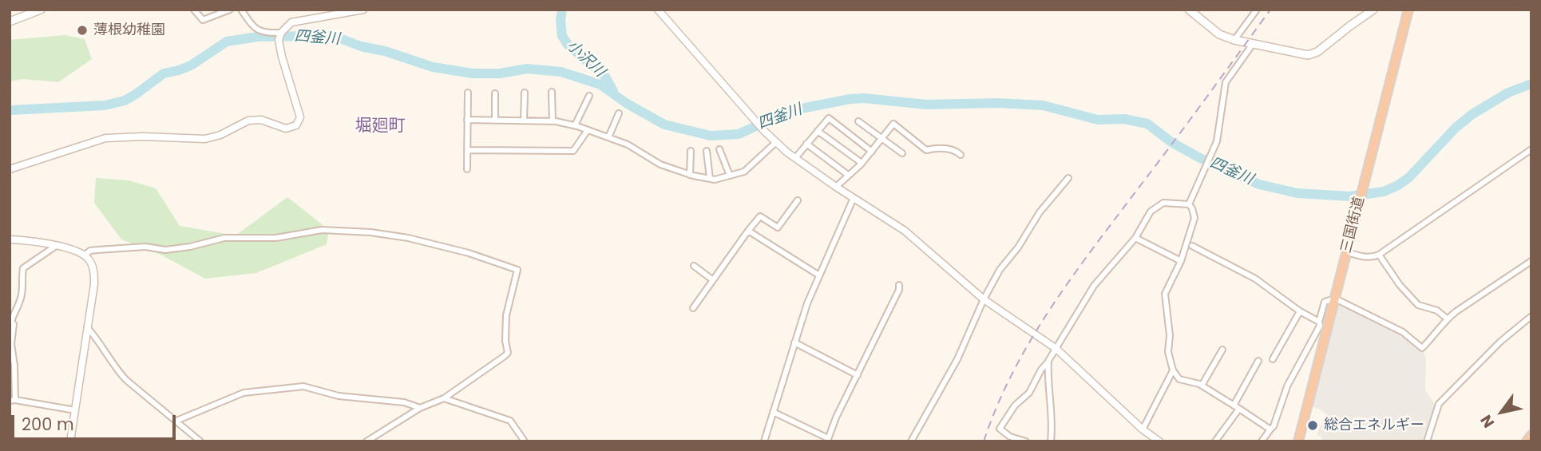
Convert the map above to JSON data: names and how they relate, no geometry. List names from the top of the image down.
{
  "streets": {
    "highway": ["三国街道"]
  },
  "districts": ["堀廻町"],
  "water": ["四釜川", "小沢川"],
  "places": ["薄根幼稚園", "総合エネルギー"],
  "scale_bar": "200 m",
  "north": "bottom left"
}
